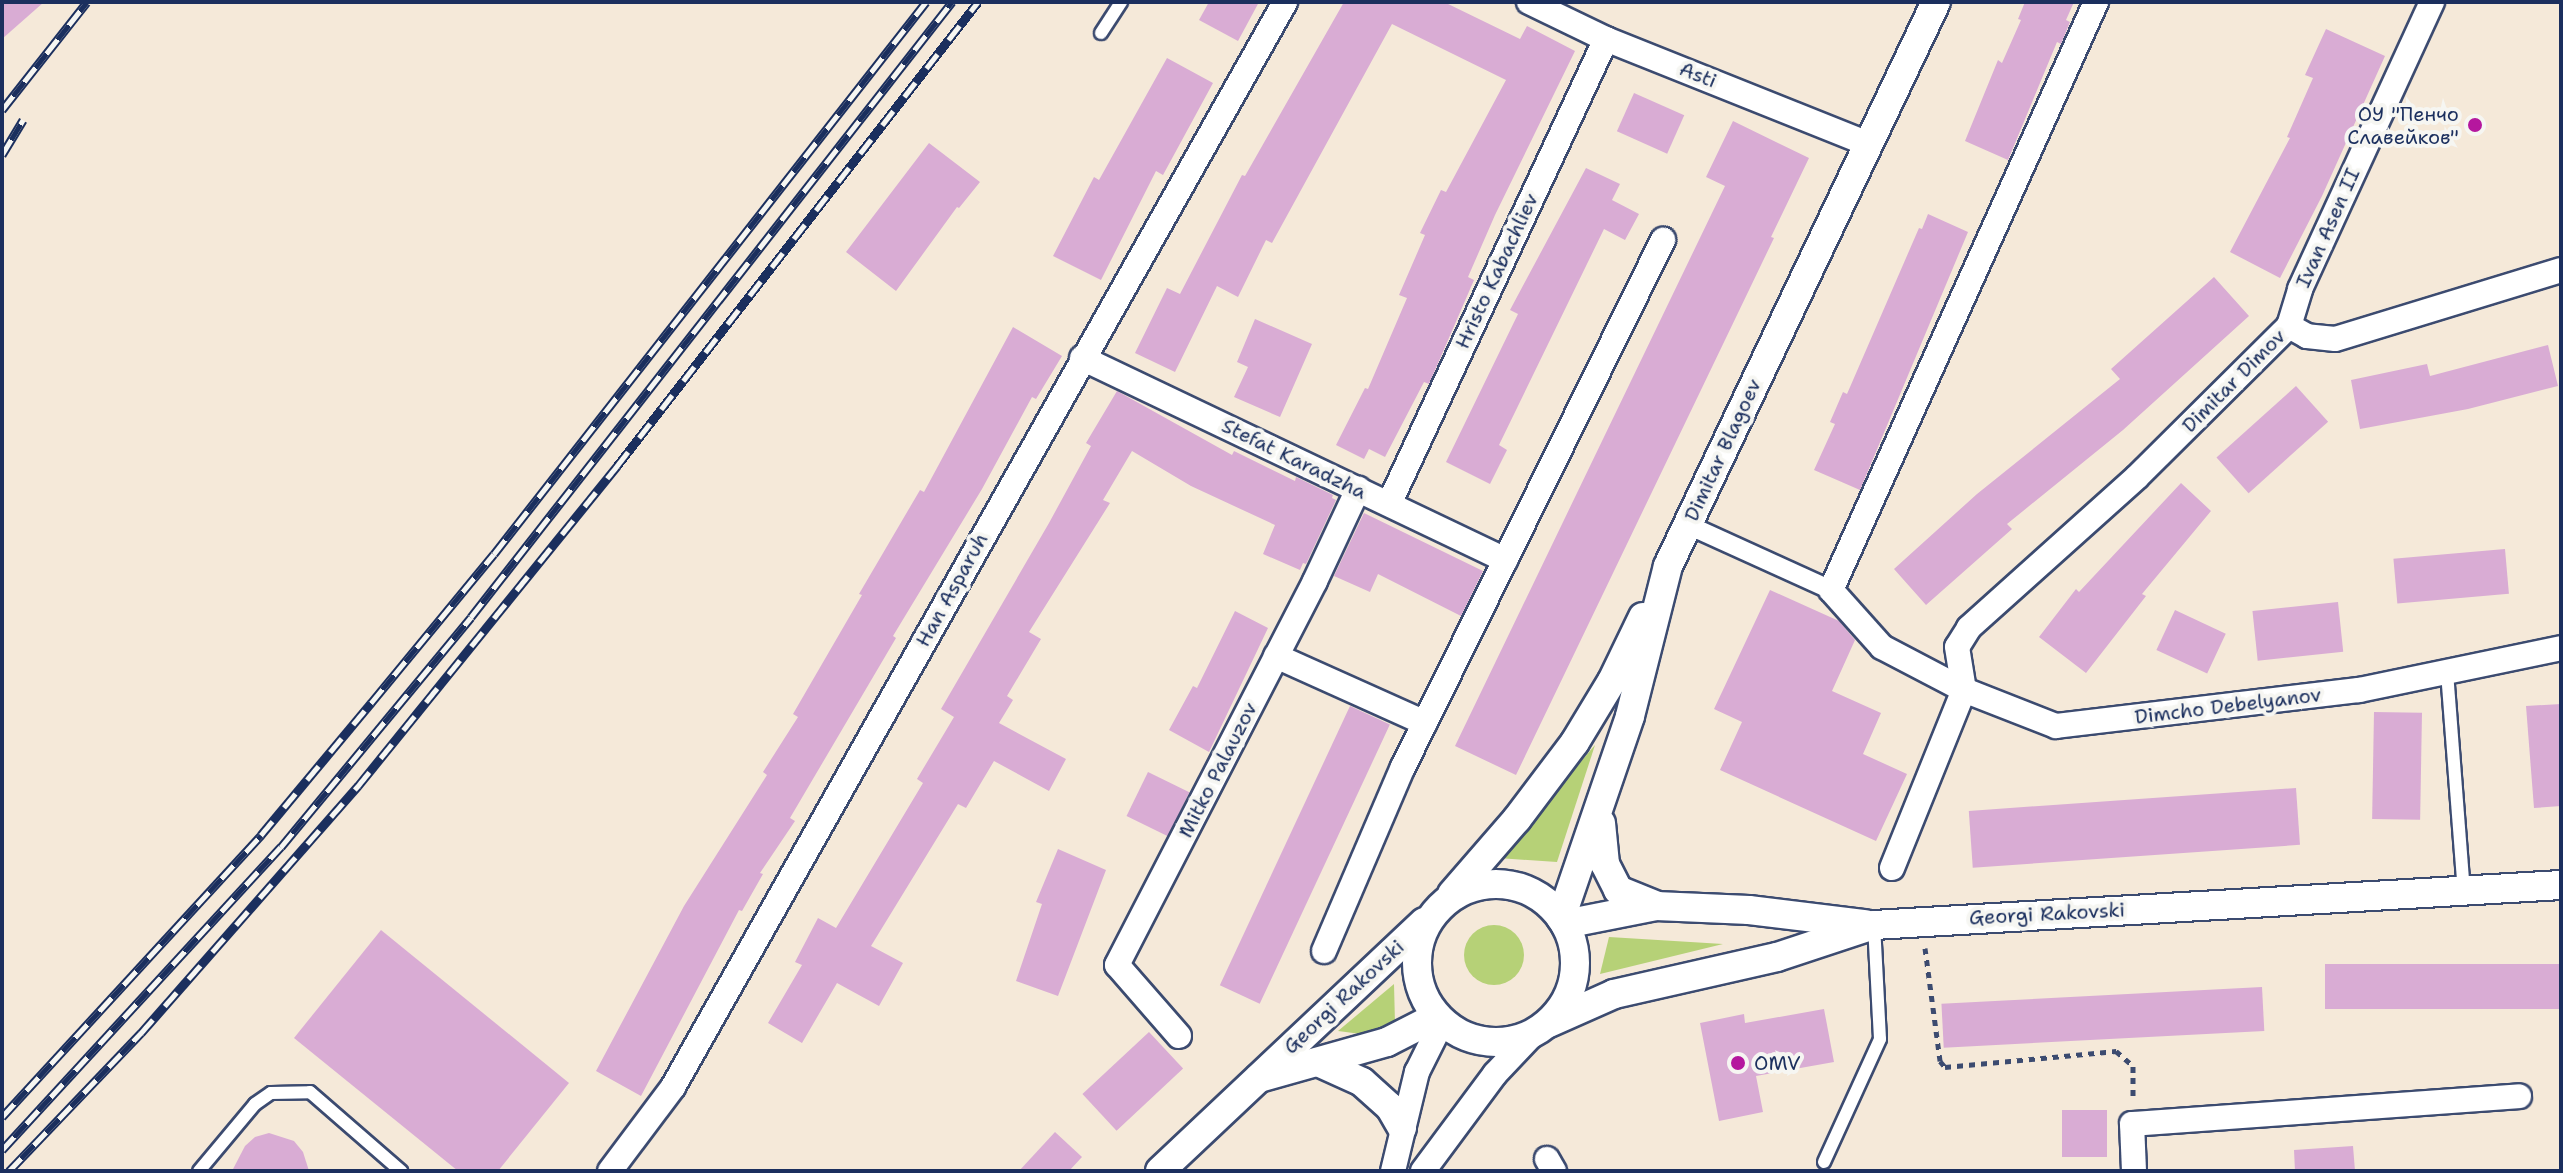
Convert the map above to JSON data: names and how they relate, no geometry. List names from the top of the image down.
{
  "streets": {
    "street": [
      "Asti",
      "Ivan Asen II",
      "Hristo Kabachliev",
      "Dimitar Dimov",
      "Dimitar Blagoev",
      "Stefat Karadzha",
      "Han Asparuh",
      "Dimcho Debelyanov",
      "Mitko Palauzov",
      "Georgi Rakovski"
    ]
  },
  "crossings": [
    ["Asti", "Hristo Kabachliev"],
    ["Asti", "Dimitar Blagoev"],
    ["Ivan Asen II", "Dimitar Dimov"],
    ["Hristo Kabachliev", "Stefat Karadzha"],
    ["Dimitar Dimov", "Dimcho Debelyanov"],
    ["Dimitar Blagoev", "Georgi Rakovski"],
    ["Stefat Karadzha", "Han Asparuh"],
    ["Stefat Karadzha", "Mitko Palauzov"]
  ],
  "places": ["ОУ \"Пенчо Славейков\"", "OMV"]
}
